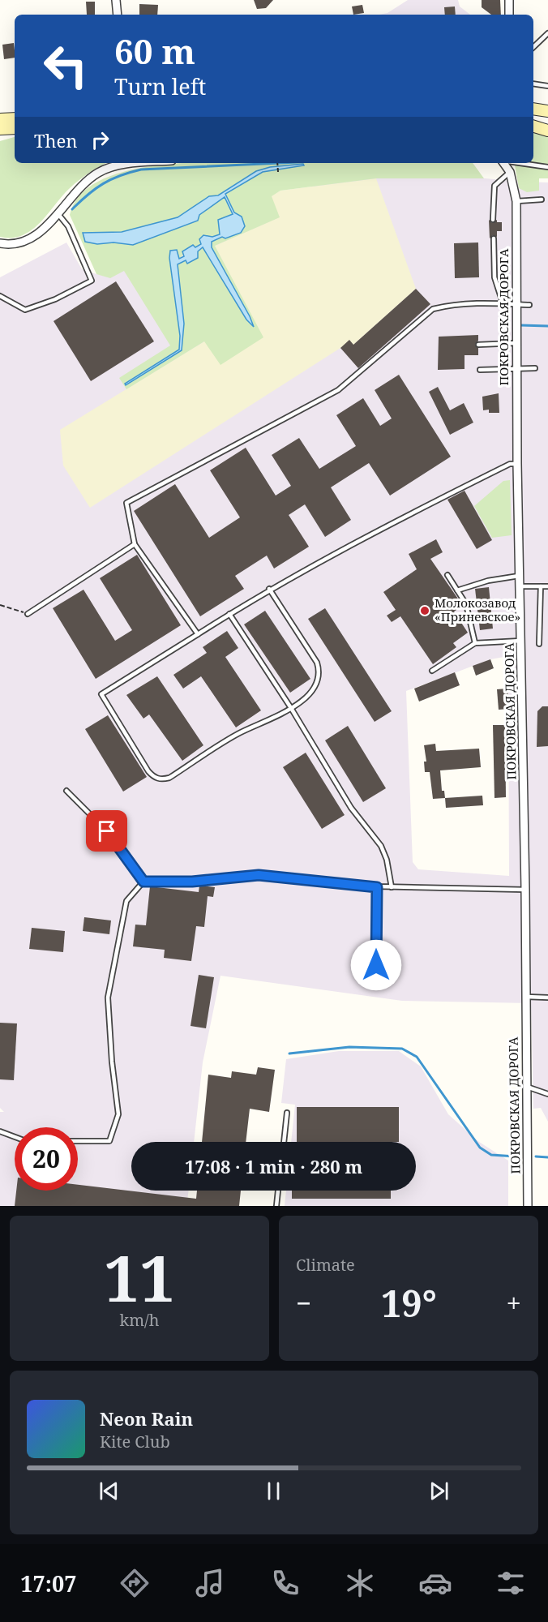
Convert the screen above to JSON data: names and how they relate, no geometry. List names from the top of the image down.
{
  "streets": {
    "street": ["ПОКРОВСКАЯ ДОРОГА"]
  },
  "places": ["Молокозавод «Приневское»"],
  "page": {
    "turn": ["60 m", "Turn left"],
    "then": "Then",
    "limit": "20",
    "trip": "17:08 · 1 min · 280 m",
    "tile": [
      ["11", "km/h"],
      "Climate"
    ],
    "heat": ["−", "19°", "+"],
    "song": ["Neon Rain", "Kite Club"],
    "tabs": "17:07"
  }
}
